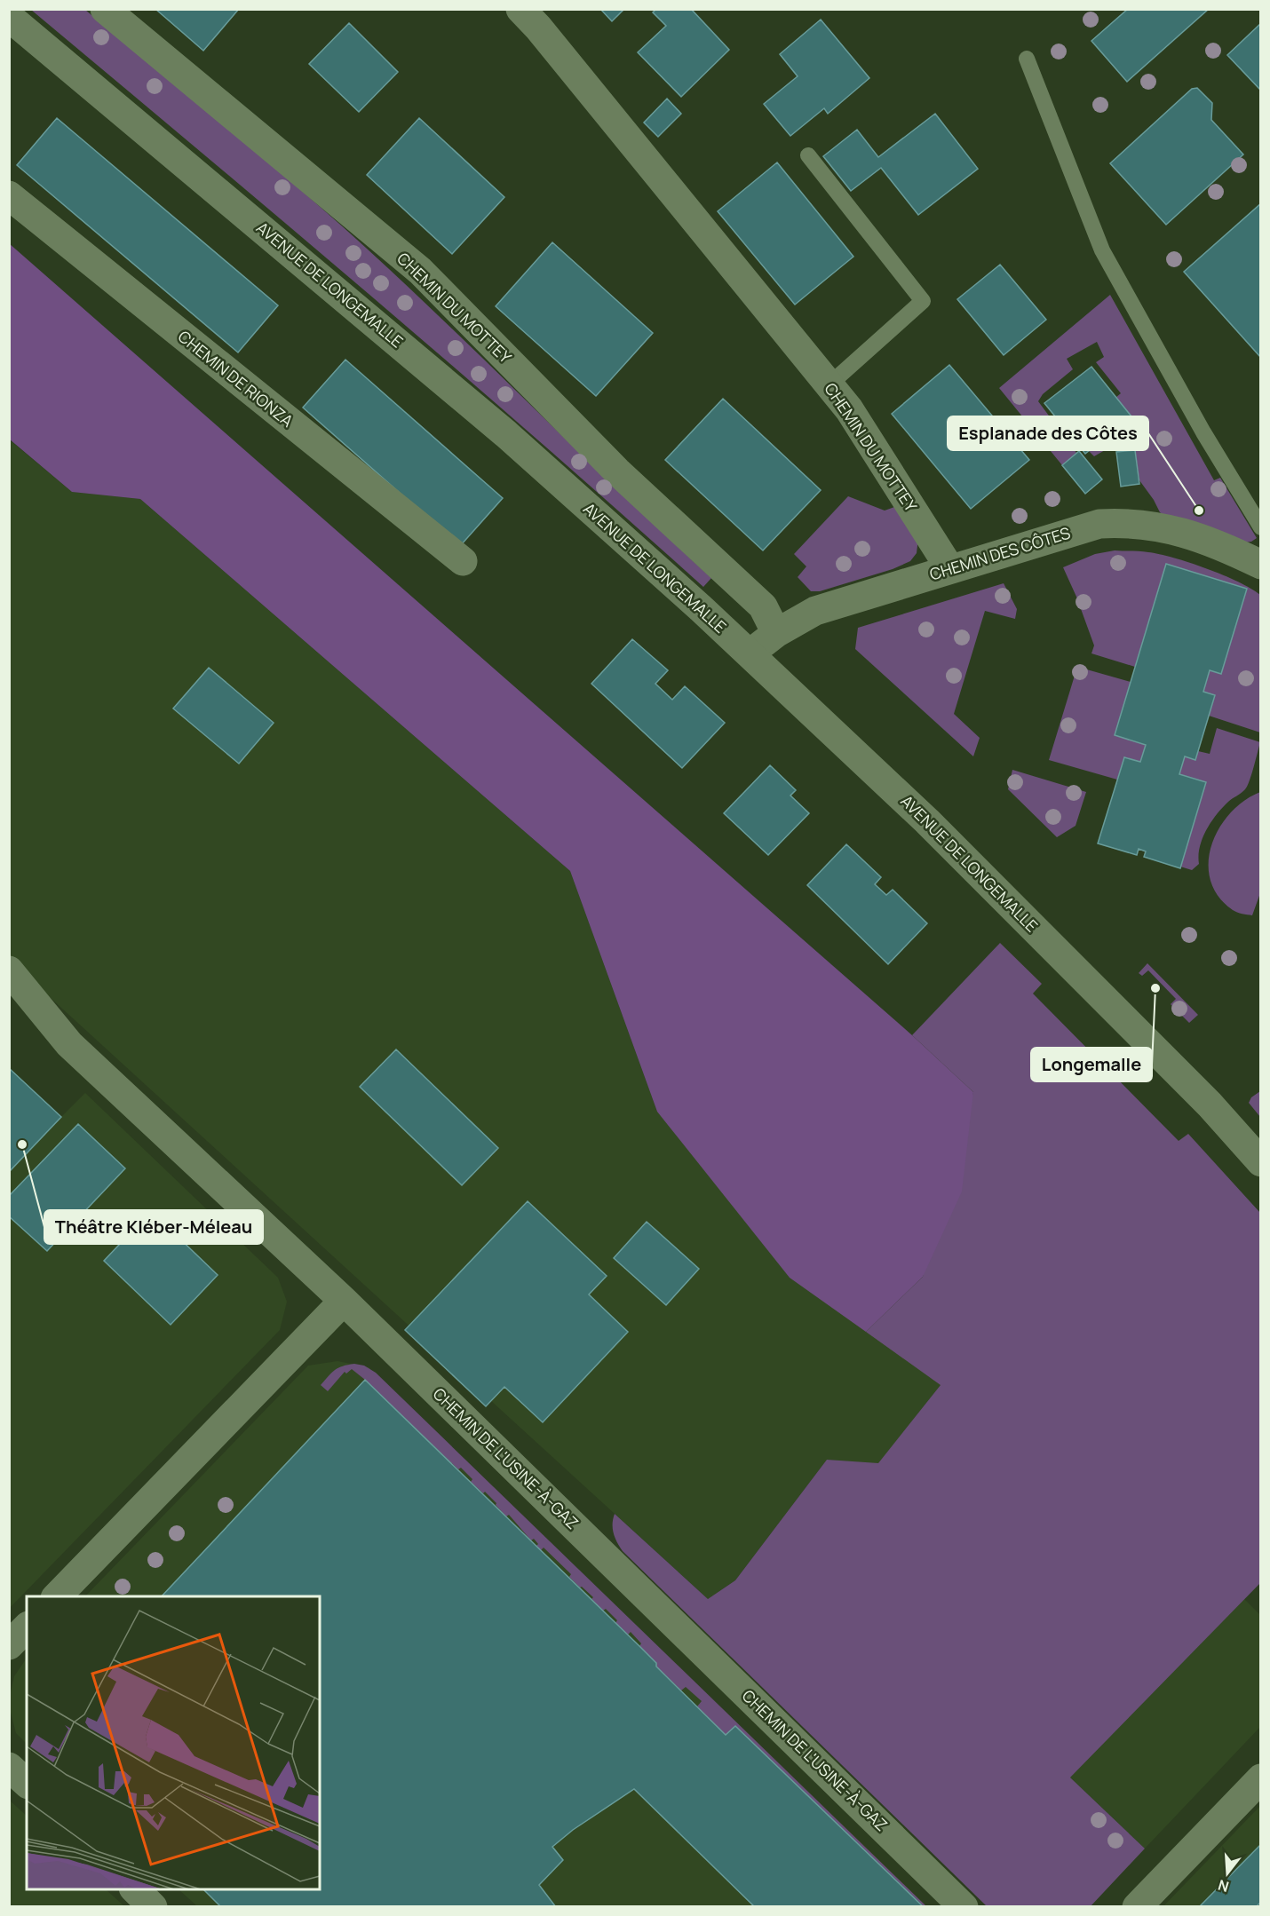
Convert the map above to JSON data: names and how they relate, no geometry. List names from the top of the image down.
{
  "streets": {
    "street": [
      "AVENUE DE LONGEMALLE",
      "CHEMIN DU MOTTEY",
      "CHEMIN DE RIONZA",
      "CHEMIN DES CÔTES",
      "CHEMIN DE L'USINE-À-GAZ"
    ]
  },
  "crossings": [
    ["AVENUE DE LONGEMALLE", "CHEMIN DES CÔTES"],
    ["CHEMIN DU MOTTEY", "CHEMIN DES CÔTES"]
  ],
  "places": ["Esplanade des Côtes", "Longemalle", "Théâtre Kléber-Méleau"],
  "north": "bottom"
}
